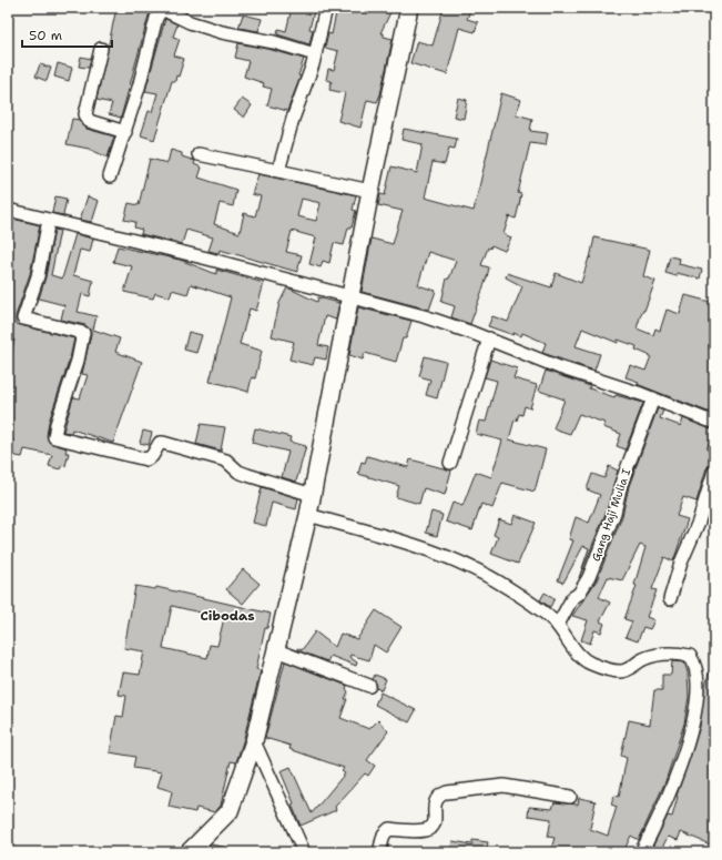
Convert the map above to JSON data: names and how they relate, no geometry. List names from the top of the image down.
{
  "streets": {
    "street": ["Gang Haji Mulia I"]
  },
  "districts": ["Cibodas"],
  "scale_bar": "50 m"
}
